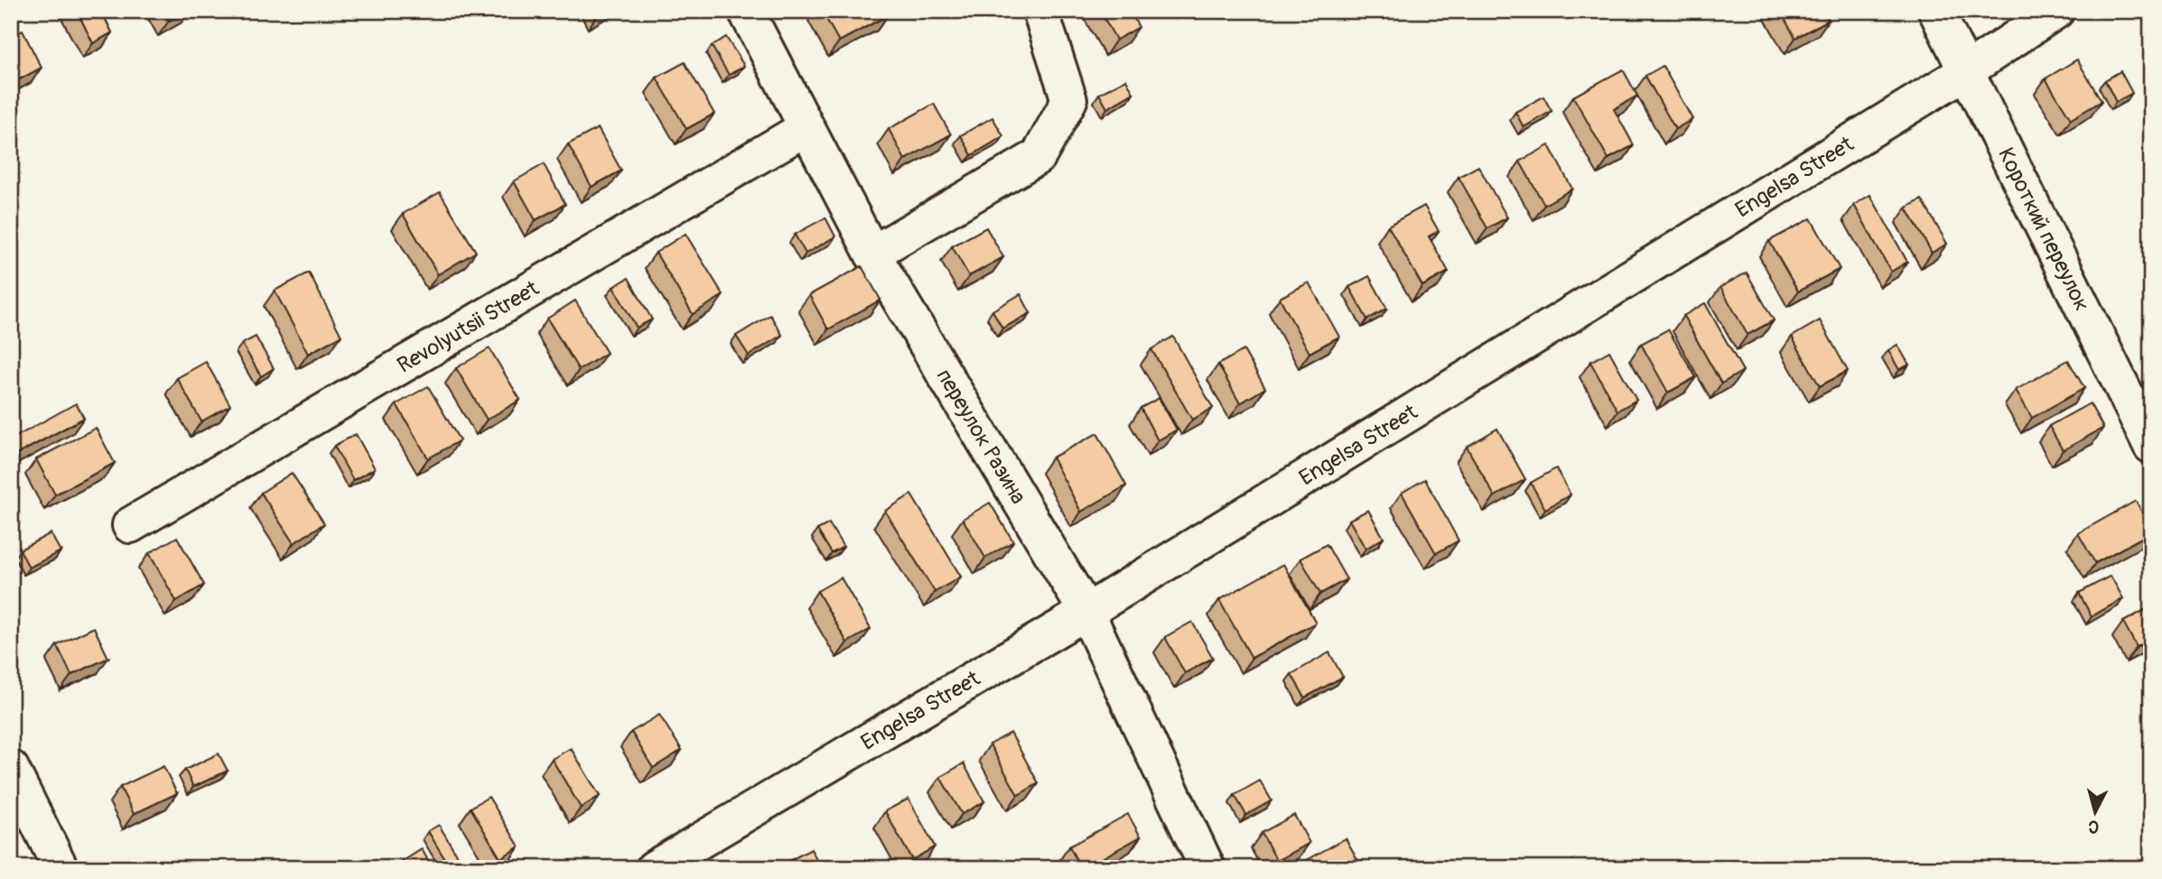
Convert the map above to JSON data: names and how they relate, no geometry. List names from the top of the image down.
{
  "streets": {
    "street": [
      "Engelsa Street",
      "Короткий переулок",
      "Revolyutsii Street",
      "переулок Разина"
    ]
  },
  "crossings": [
    ["Engelsa Street", "Короткий переулок"],
    ["Engelsa Street", "переулок Разина"],
    ["Revolyutsii Street", "переулок Разина"]
  ],
  "north": "bottom"
}
